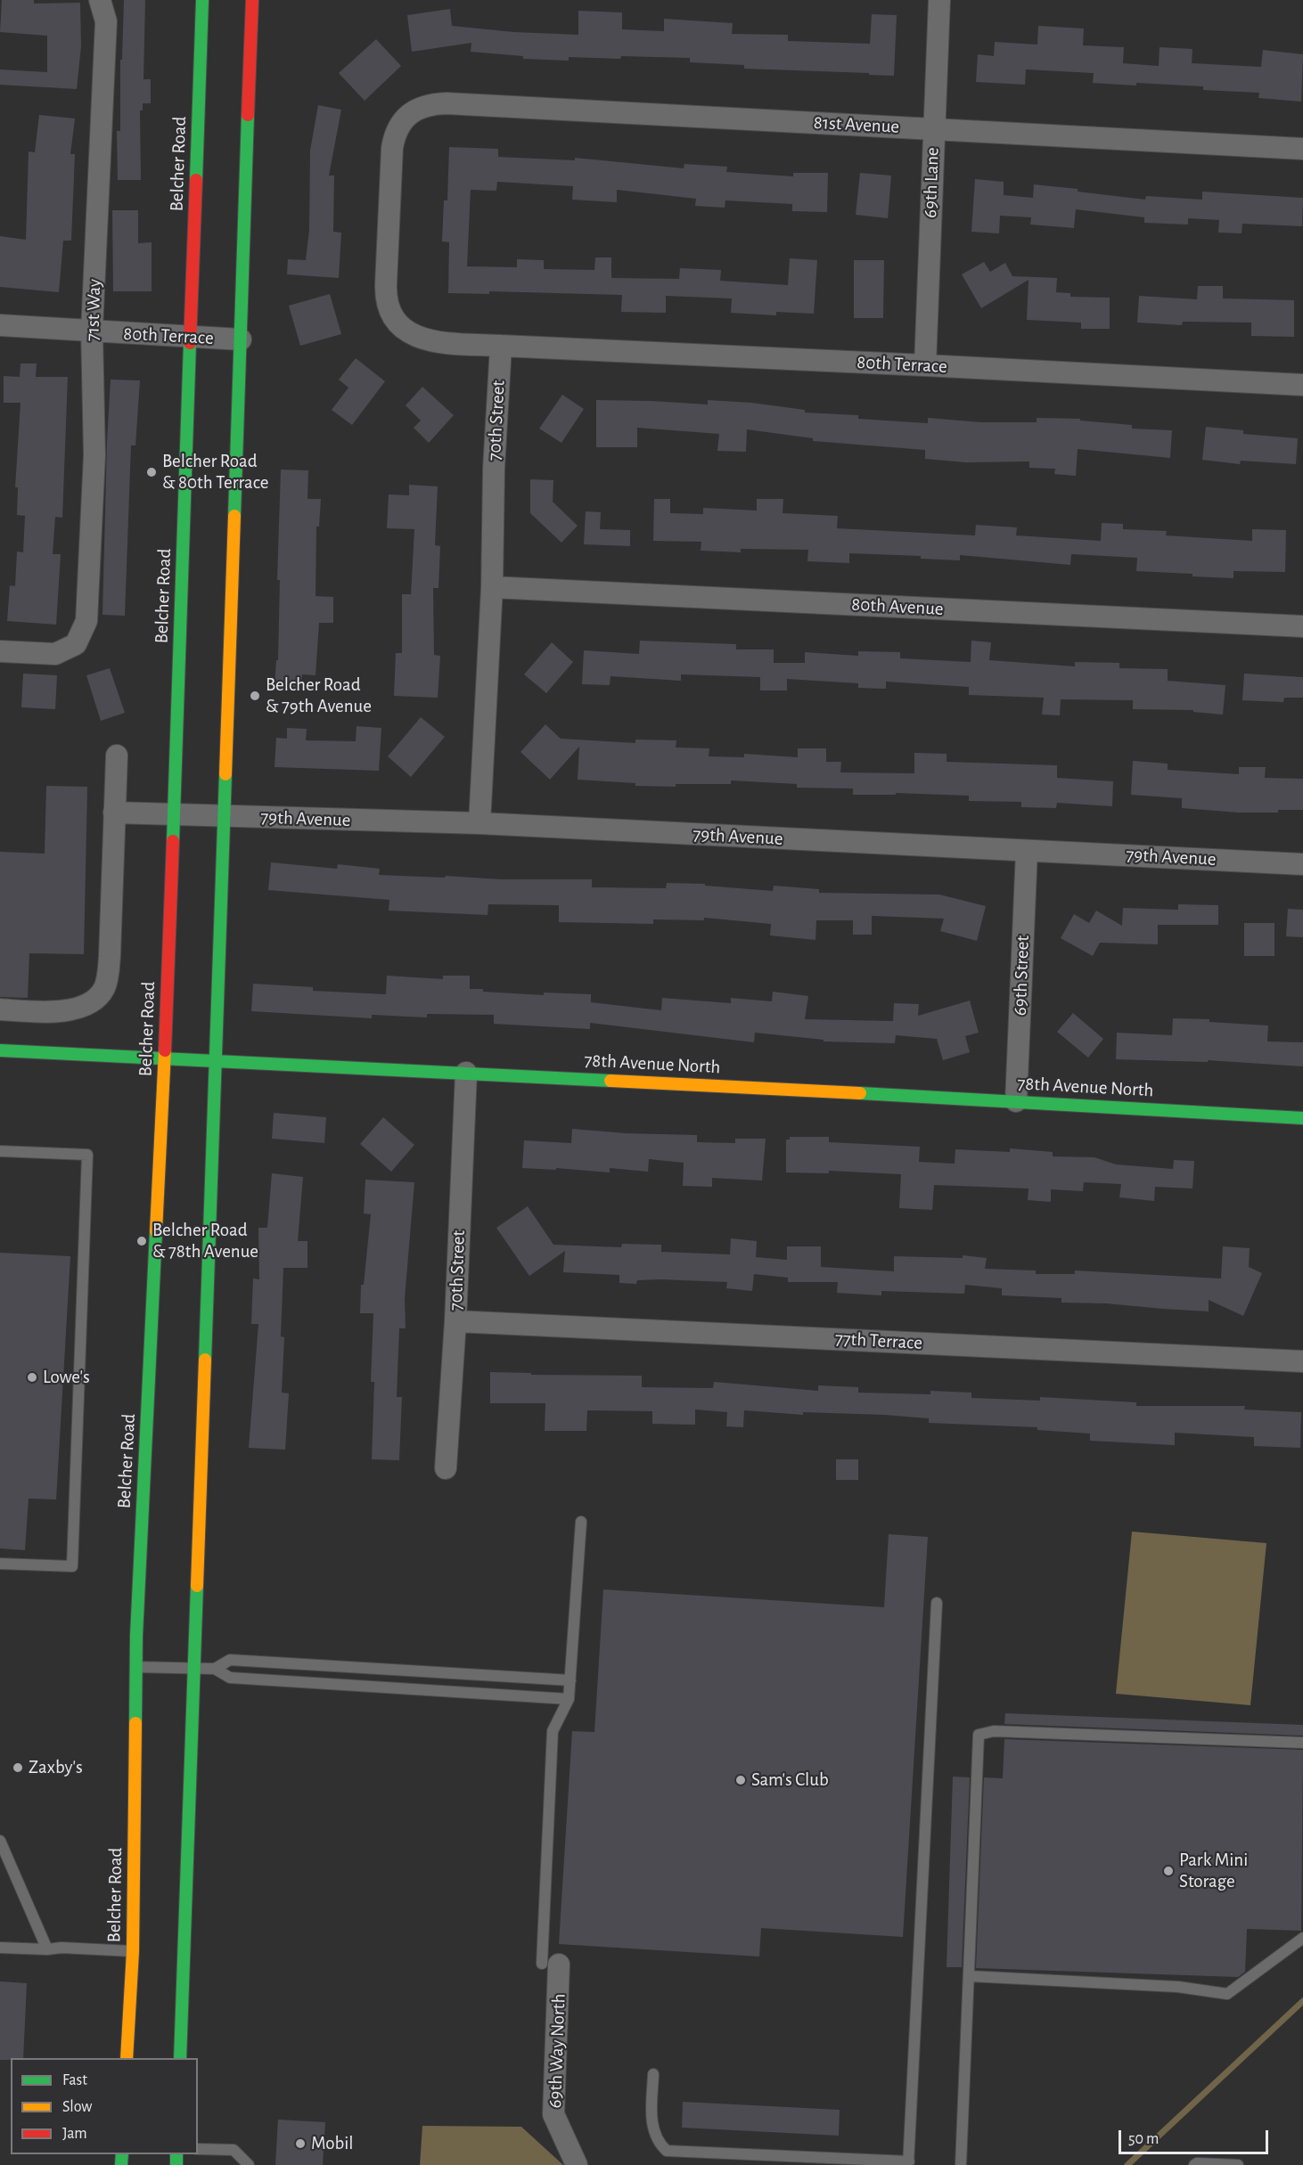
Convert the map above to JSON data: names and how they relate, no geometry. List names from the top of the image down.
{
  "streets": {
    "main road": ["Belcher Road", "78th Avenue North"],
    "street": [
      "81st Avenue",
      "69th Lane",
      "71st Way",
      "80th Terrace",
      "70th Street",
      "80th Avenue",
      "79th Avenue",
      "69th Street",
      "77th Terrace",
      "69th Way North"
    ]
  },
  "crossings": [
    ["81st Avenue", "69th Lane"],
    ["81st Avenue", "80th Terrace"],
    ["81st Avenue", "70th Street"],
    ["Belcher Road", "80th Terrace"],
    ["Belcher Road", "79th Avenue"],
    ["Belcher Road", "78th Avenue North"],
    ["69th Lane", "80th Terrace"],
    ["71st Way", "80th Terrace"],
    ["80th Terrace", "70th Street"],
    ["70th Street", "80th Avenue"],
    ["70th Street", "79th Avenue"],
    ["70th Street", "78th Avenue North"],
    ["70th Street", "77th Terrace"],
    ["79th Avenue", "69th Street"],
    ["69th Street", "78th Avenue North"]
  ],
  "places": [
    "Belcher Road & 80th Terrace",
    "Belcher Road & 79th Avenue",
    "Belcher Road & 78th Avenue",
    "Lowe's",
    "Zaxby's",
    "Sam's Club",
    "Park Mini Storage",
    "Mobil"
  ],
  "legend": ["Fast", "Slow", "Jam"],
  "scale_bar": "50 m"
}
